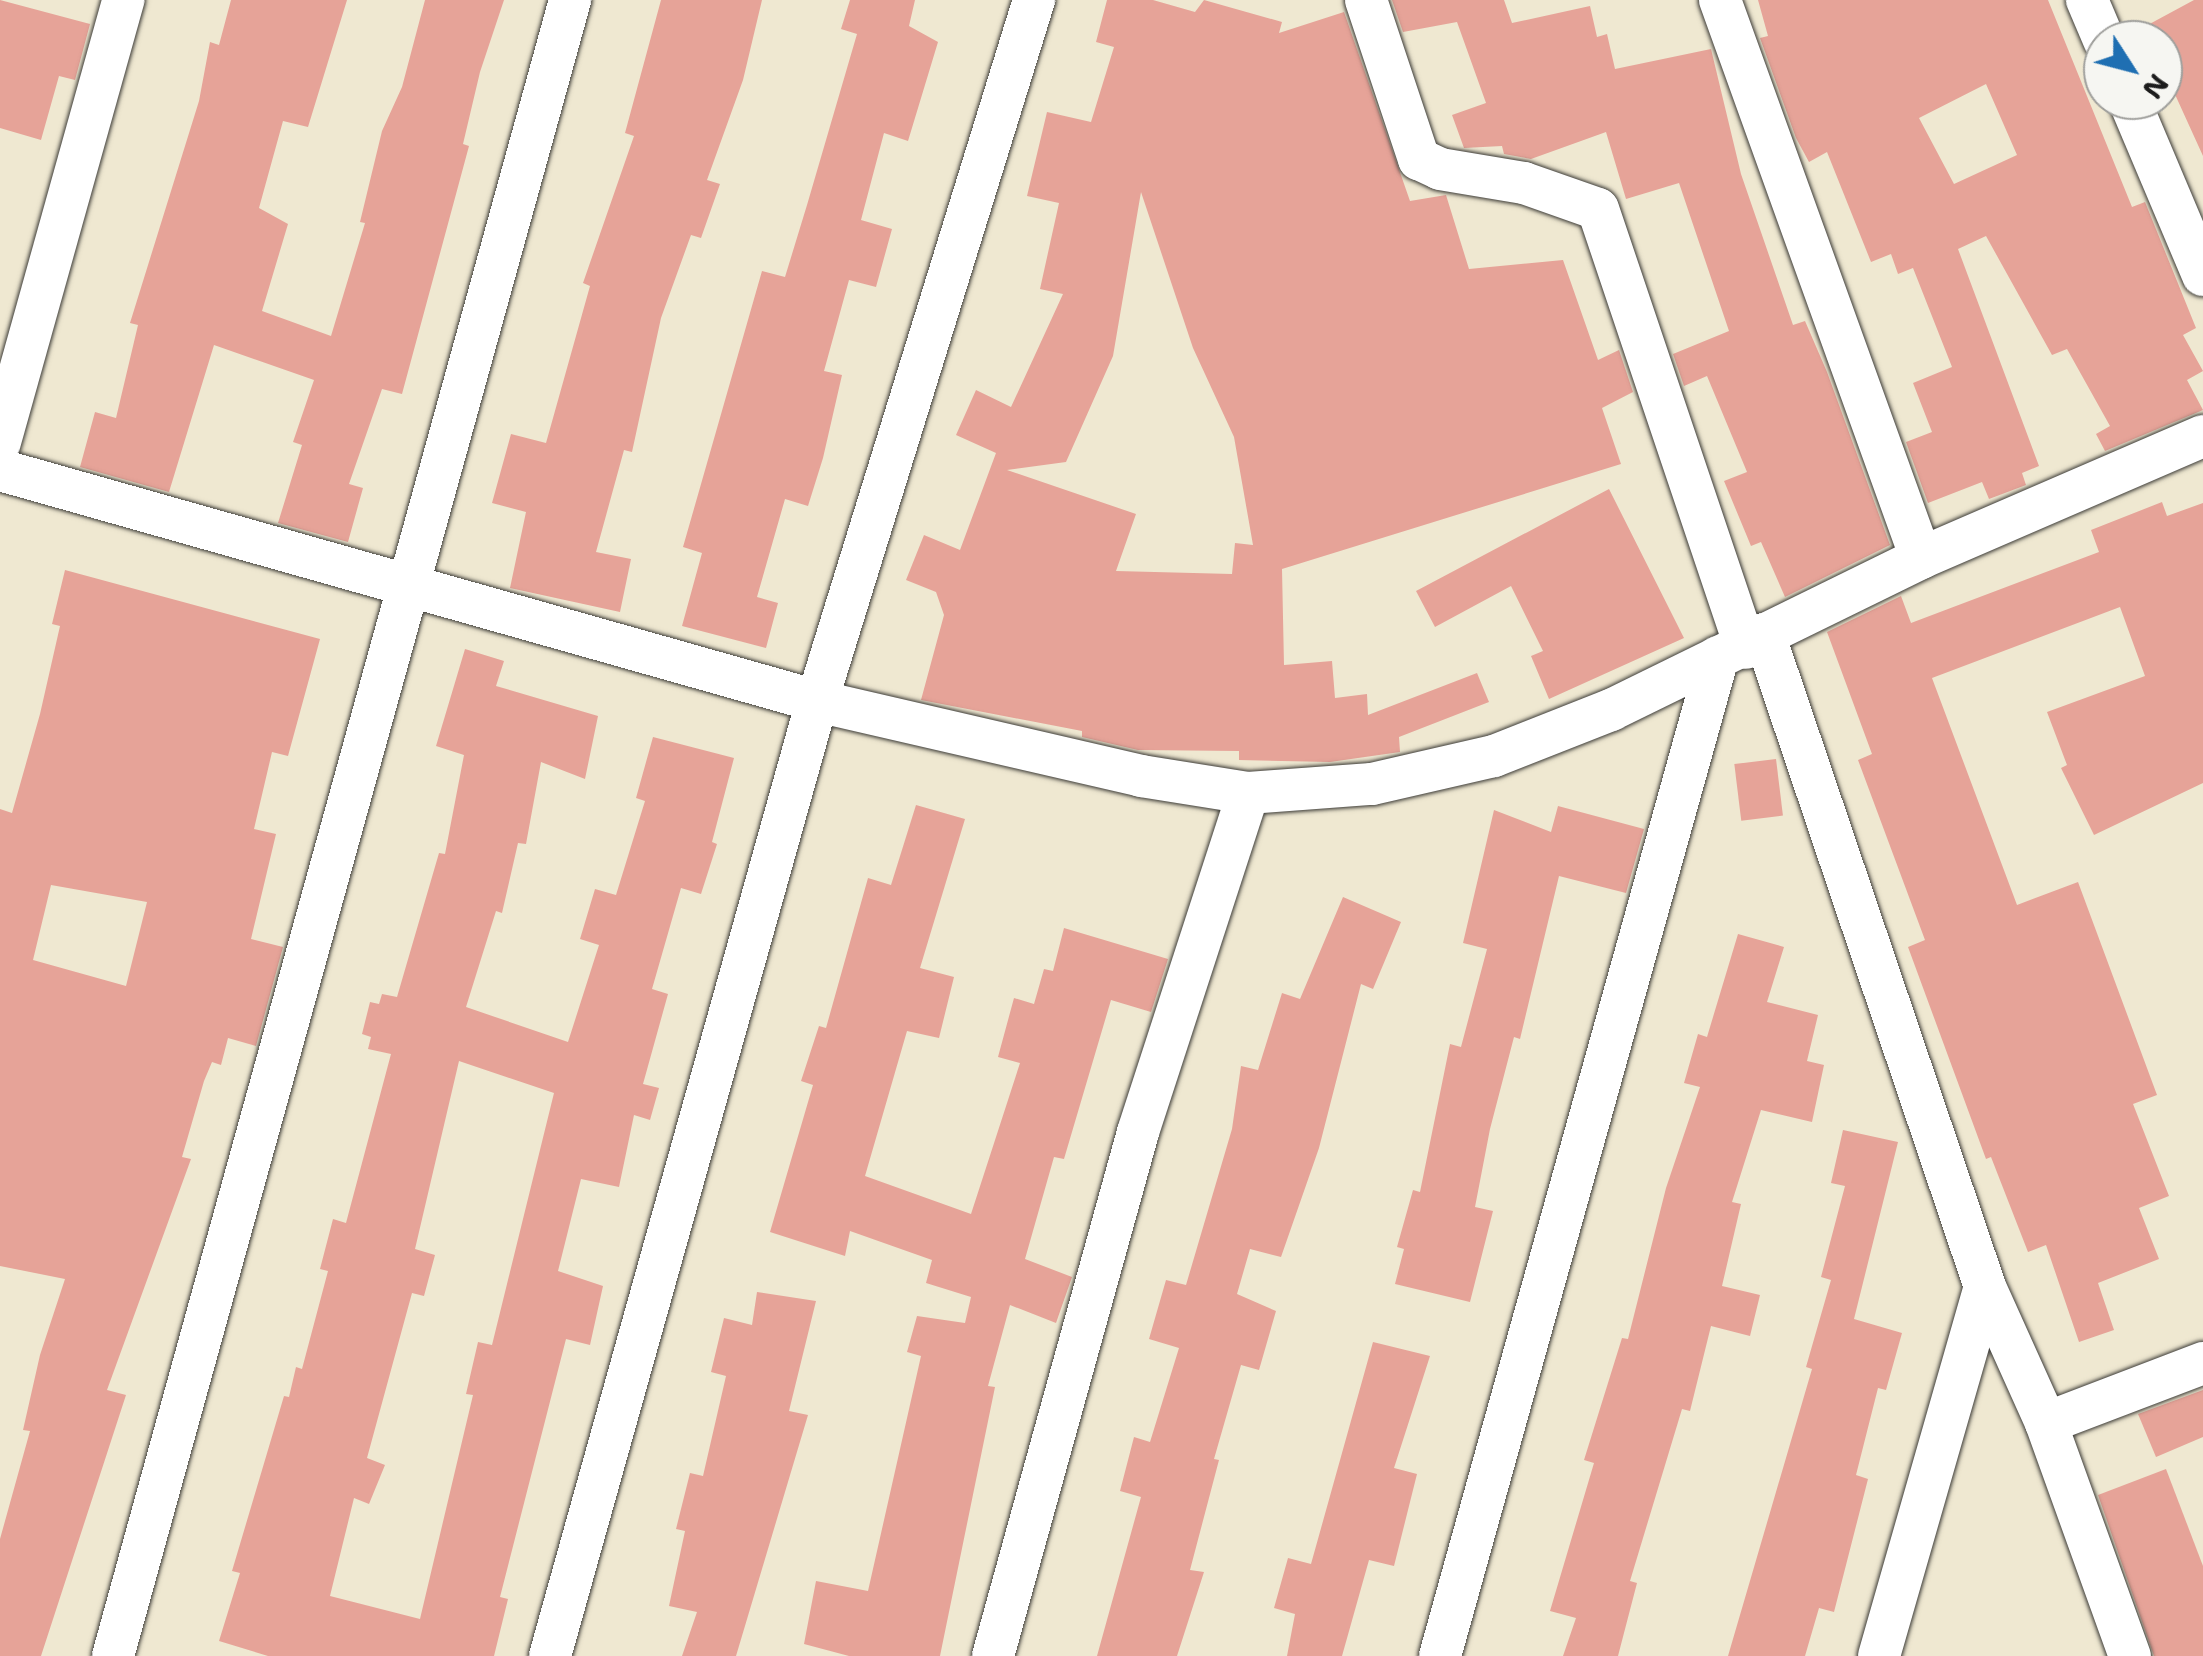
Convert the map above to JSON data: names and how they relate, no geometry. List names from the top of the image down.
{
  "north": "bottom right"
}
